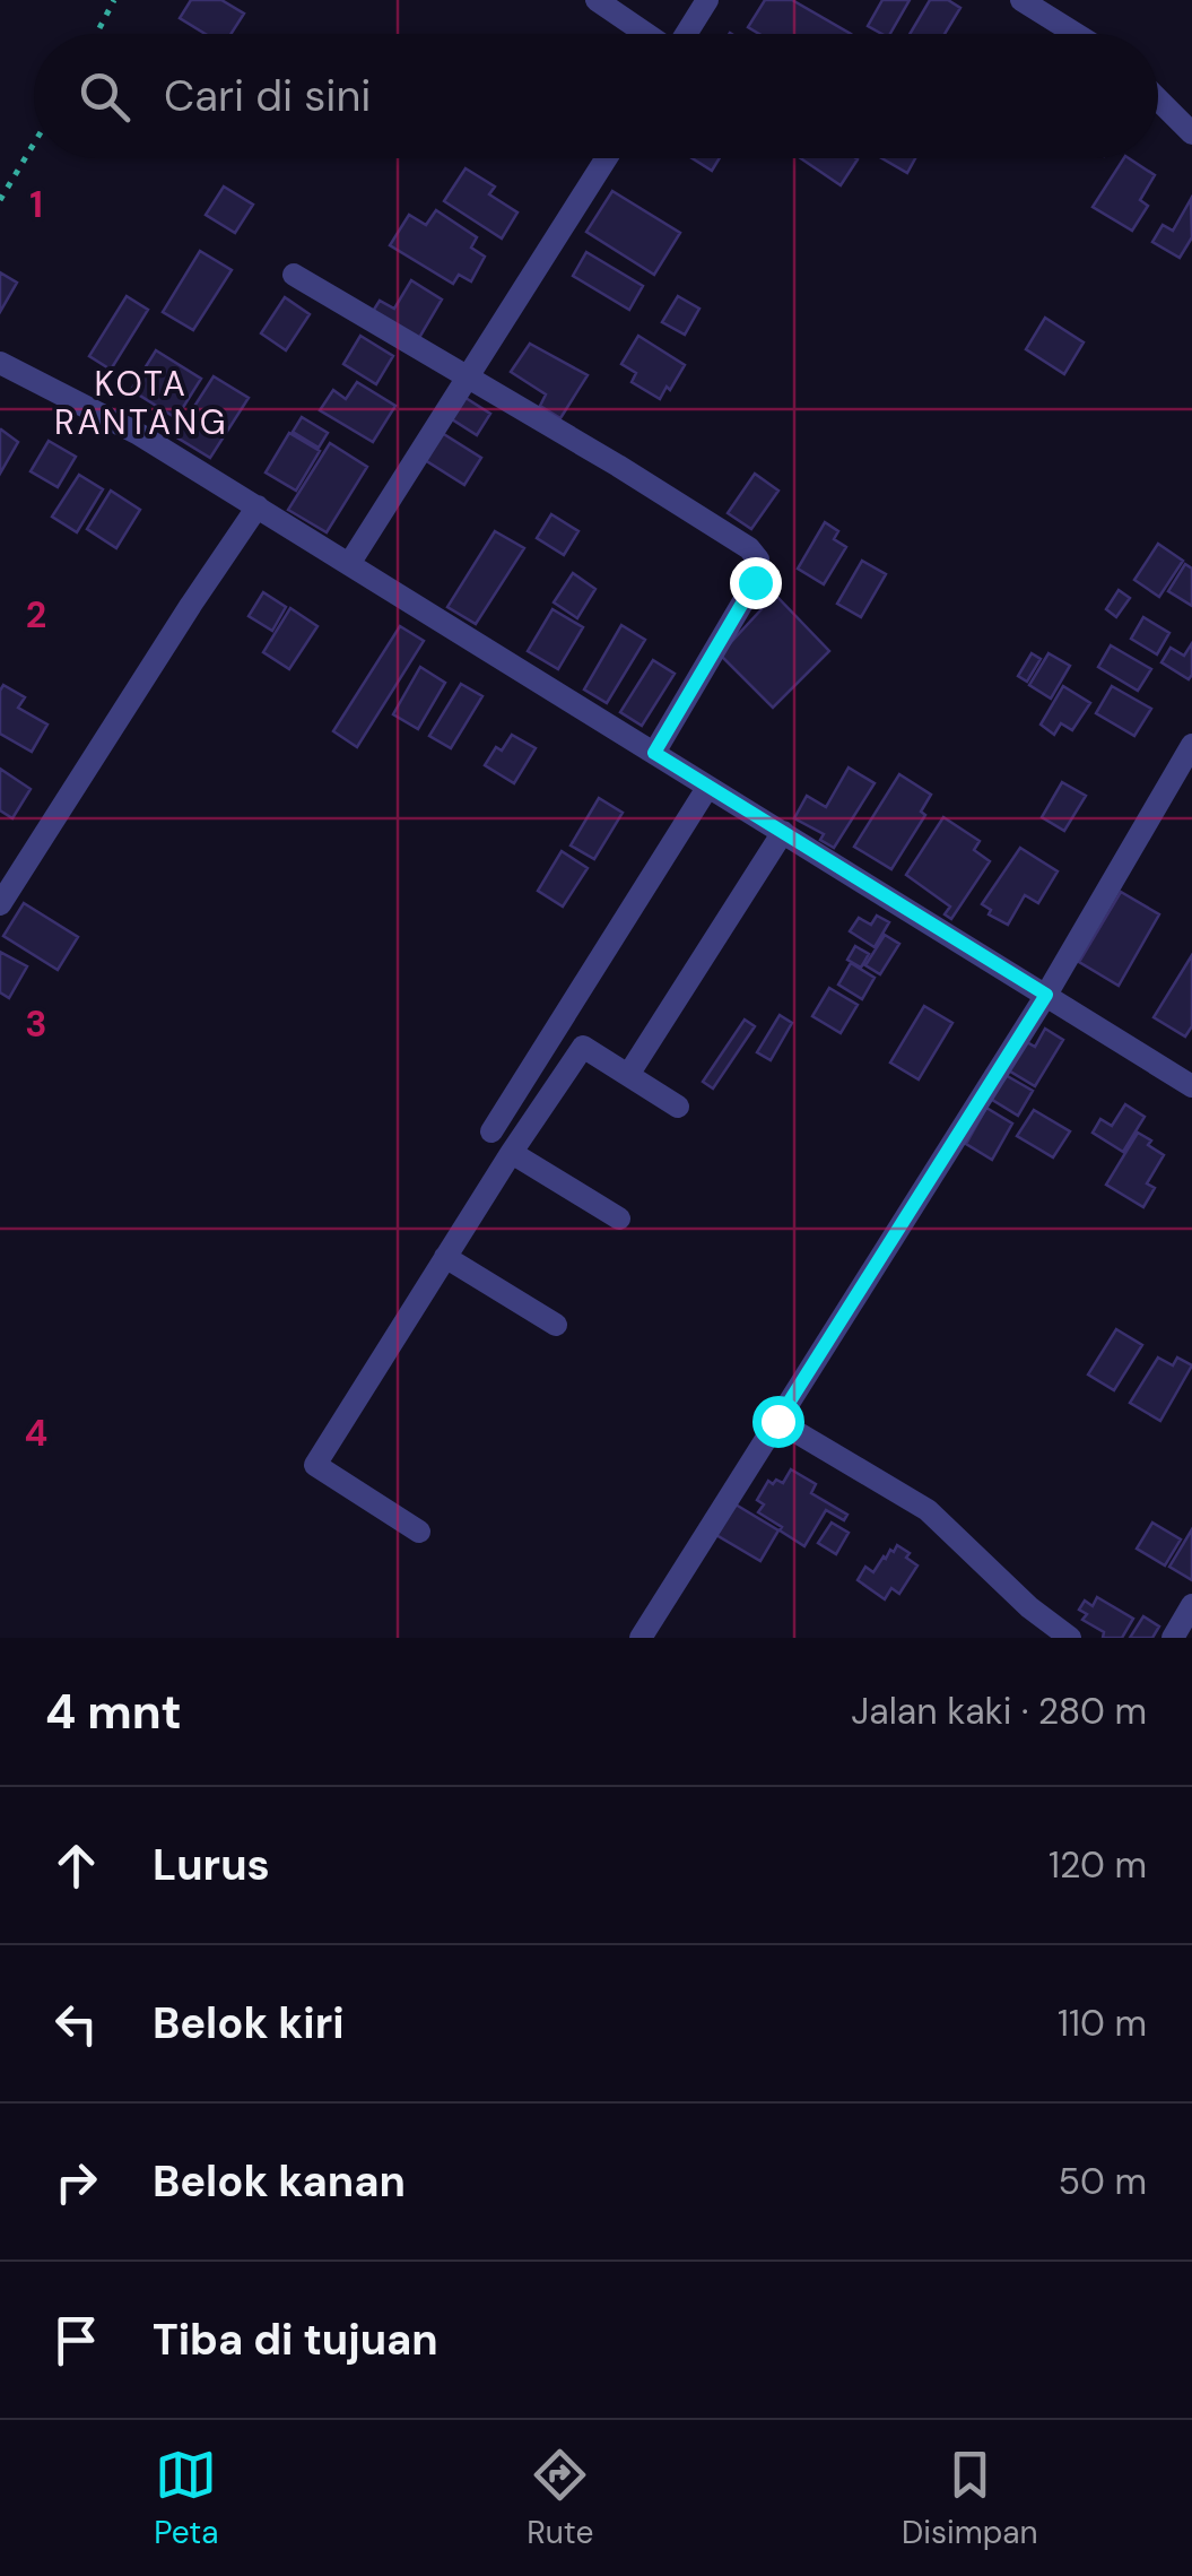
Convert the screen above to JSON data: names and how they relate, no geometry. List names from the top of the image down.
{
  "districts": ["KOTA RANTANG"],
  "page": {
    "search": "Cari di sini",
    "heading": ["4 mnt", "Jalan kaki · 280 m"],
    "list": [
      ["Lurus", "120 m"],
      ["Belok kiri", "110 m"],
      ["Belok kanan", "50 m"],
      "Tiba di tujuan"
    ],
    "nav": ["Peta", "Rute", "Disimpan"]
  },
  "grid": {
    "rows": [
      "1",
      "2",
      "3",
      "4"
    ]
  }
}
